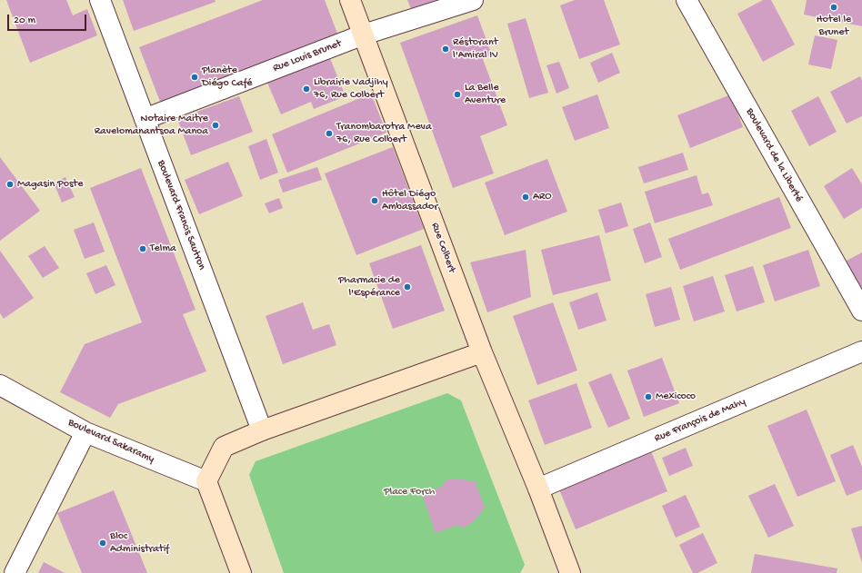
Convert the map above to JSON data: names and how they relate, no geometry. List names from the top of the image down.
{
  "streets": {
    "main road": ["Rue Colbert"],
    "street": [
      "Rue Louis Brunet",
      "Boulevard de la Liberté",
      "Boulevard Francis Sautron",
      "Rue François de Mahy",
      "Boulevard Sakaramy"
    ]
  },
  "crossings": [
    ["Rue Louis Brunet", "Boulevard Francis Sautron"],
    ["Rue Louis Brunet", "Rue Colbert"],
    ["Rue Colbert", "Rue François de Mahy"]
  ],
  "parks": ["Place Forch"],
  "places": [
    "Hotel le Brunet",
    "Réstorant l'Amiral IV",
    "Planète Diégo Café",
    "Librairie Vadjihy 76, Rue Colbert",
    "La Belle Aventure",
    "Notaire Maitre Ravelomanantsoa Manoa",
    "Tranombarotra Meva 76, Rue Colbert",
    "Magasin Poste",
    "ARO",
    "Hôtel Diégo Ambassador",
    "Telma",
    "Pharmacie de l'Espérance",
    "Mexicoco",
    "Bloc Administratif"
  ],
  "scale_bar": "20 m"
}
